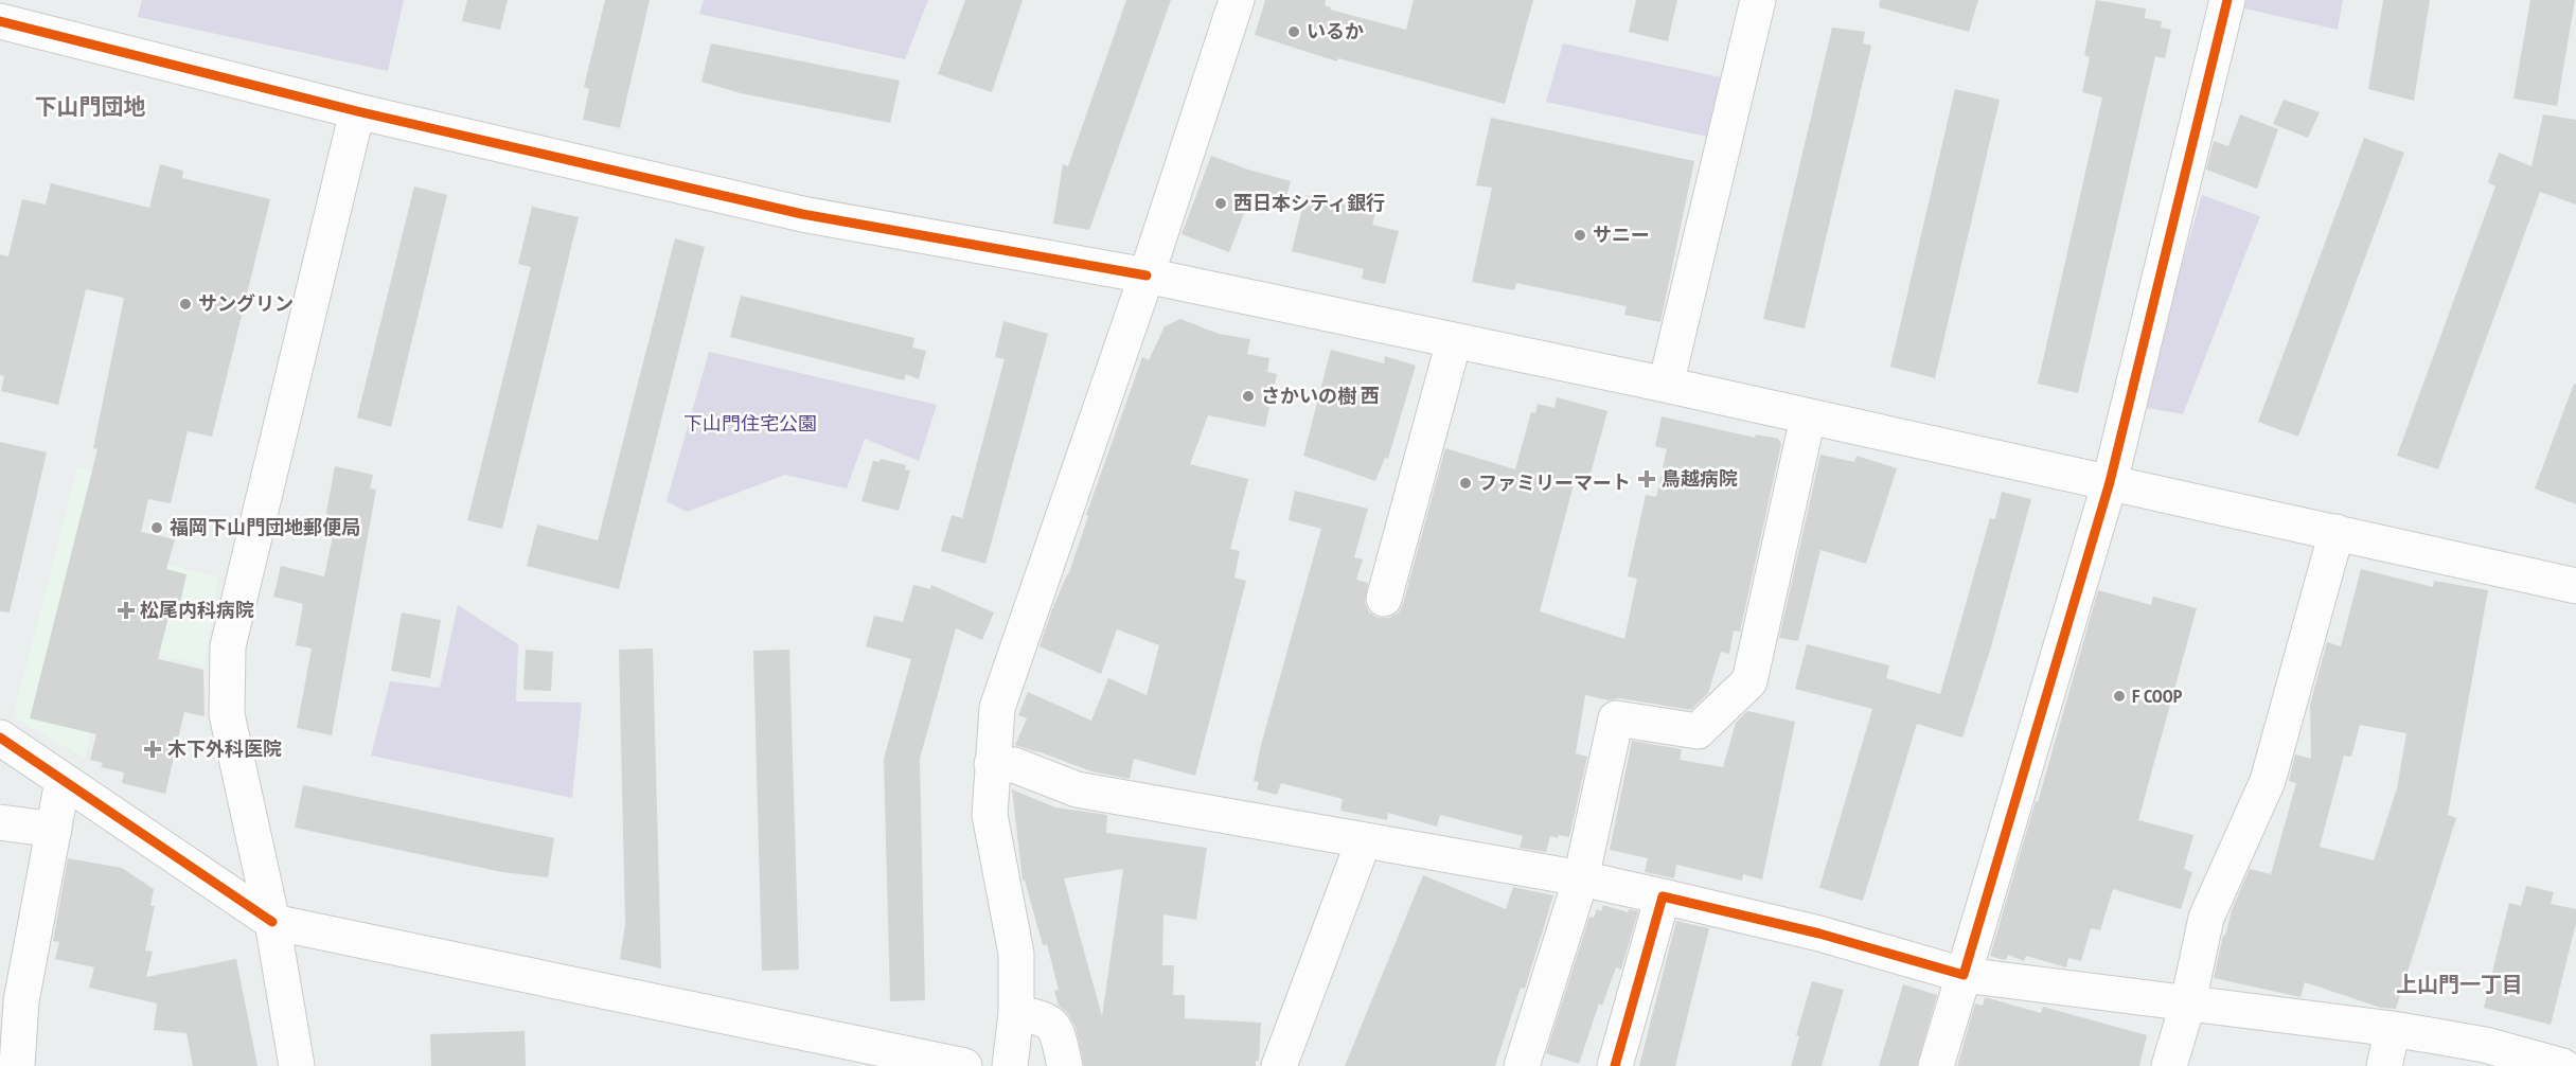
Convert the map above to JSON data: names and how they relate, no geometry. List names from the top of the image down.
{
  "districts": ["下山門団地", "上山門一丁目"],
  "parks": ["下山門住宅公園"],
  "places": {
    "other": [
      "いるか",
      "西日本シティ銀行",
      "サニー",
      "サングリン",
      "さかいの樹 西",
      "ファミリーマート",
      "福岡下山門団地郵便局",
      "F COOP"
    ],
    "health": ["鳥越病院", "松尾内科病院", "木下外科医院"]
  }
}
